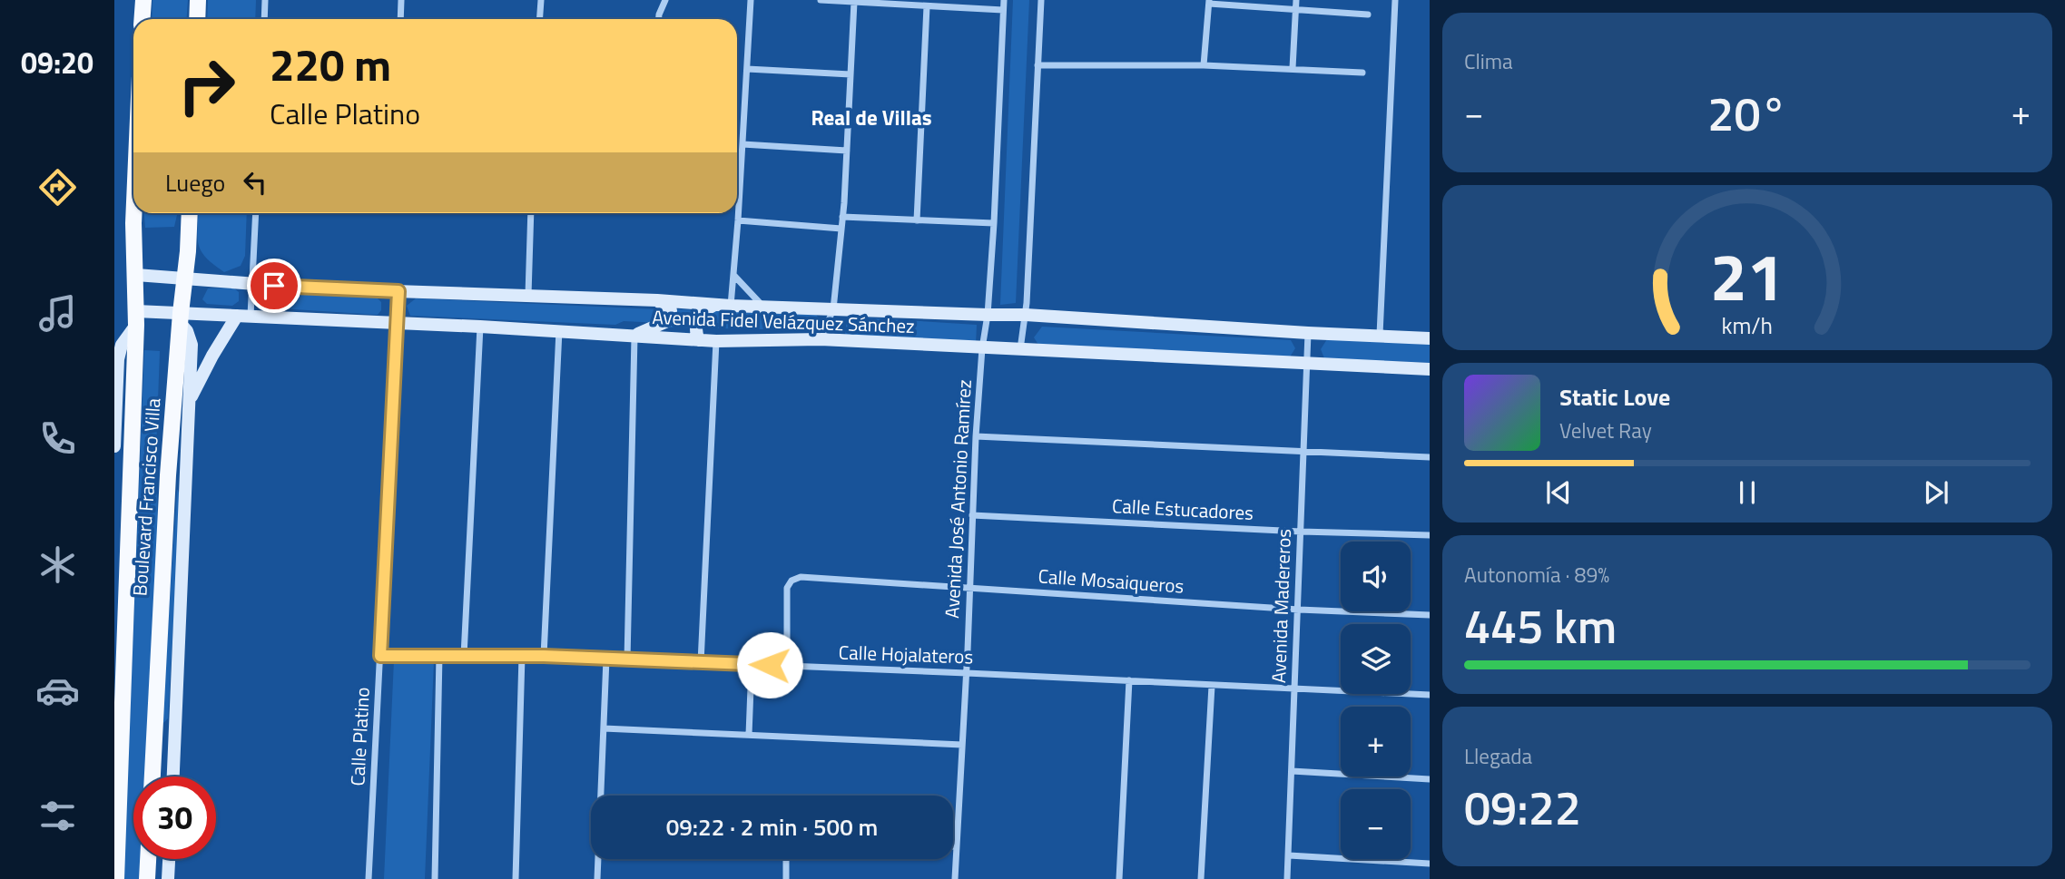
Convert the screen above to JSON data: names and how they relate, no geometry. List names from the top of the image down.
{
  "streets": {
    "main road": ["Avenida Fidel Velázquez Sánchez", "Boulevard Francisco Villa"],
    "street": [
      "Avenida José Antonio Ramírez",
      "Calle Estucadores",
      "Calle Mosaiqueros",
      "Avenida Madereros",
      "Calle Hojalateros",
      "Calle Platino"
    ]
  },
  "crossings": [
    ["Avenida Fidel Velázquez Sánchez", "Boulevard Francisco Villa"],
    ["Avenida Fidel Velázquez Sánchez", "Avenida José Antonio Ramírez"],
    ["Avenida Fidel Velázquez Sánchez", "Avenida Madereros"],
    ["Avenida Fidel Velázquez Sánchez", "Calle Platino"],
    ["Avenida José Antonio Ramírez", "Calle Estucadores"],
    ["Avenida José Antonio Ramírez", "Calle Mosaiqueros"],
    ["Avenida José Antonio Ramírez", "Calle Hojalateros"],
    ["Calle Estucadores", "Avenida Madereros"],
    ["Calle Mosaiqueros", "Avenida Madereros"],
    ["Calle Mosaiqueros", "Calle Hojalateros"],
    ["Avenida Madereros", "Calle Hojalateros"],
    ["Calle Hojalateros", "Calle Platino"]
  ],
  "districts": ["Real de Villas"],
  "page": {
    "tabs": "09:20",
    "tile": [
      "Clima",
      ["Autonomía · 89%", "445 km"],
      ["Llegada", "09:22"]
    ],
    "turn": ["220 m", "Calle Platino"],
    "heat": ["−", "20°", "+"],
    "then": "Luego",
    "song": ["Static Love", "Velvet Ray"],
    "map_buttons": ["+", "−"],
    "limit": "30",
    "trip": "09:22 · 2 min · 500 m",
    "gauge": ["21", "km/h"]
  }
}
